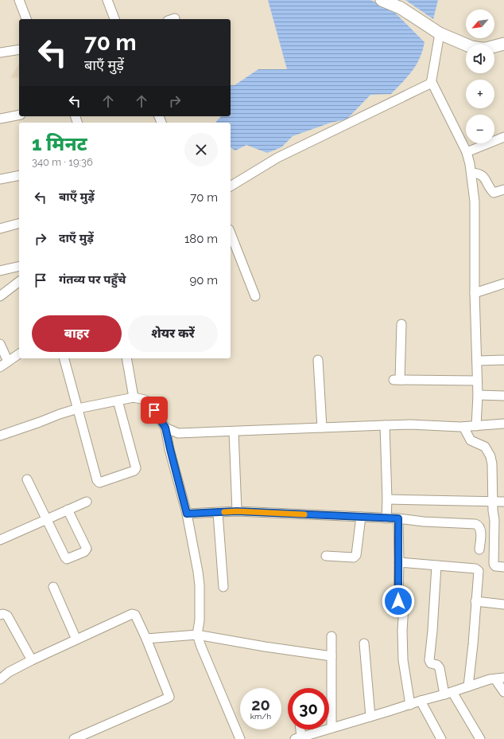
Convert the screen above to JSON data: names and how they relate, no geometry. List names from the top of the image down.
{
  "north": "bottom left",
  "page": {
    "map_buttons": ["+", "−"],
    "turn": ["70 m", "बाएँ मुड़ें"],
    "heading": ["1 मिनट", "340 m · 19:36"],
    "list": [
      {
        "name": "बाएँ मुड़ें",
        "value": "70 m"
      },
      {
        "name": "दाएँ मुड़ें",
        "value": "180 m"
      },
      {
        "name": "गंतव्य पर पहुँचे",
        "value": "90 m"
      }
    ],
    "buttons": ["बाहर", "शेयर करें"],
    "speed": "20 km/h",
    "limit": "30"
  }
}
